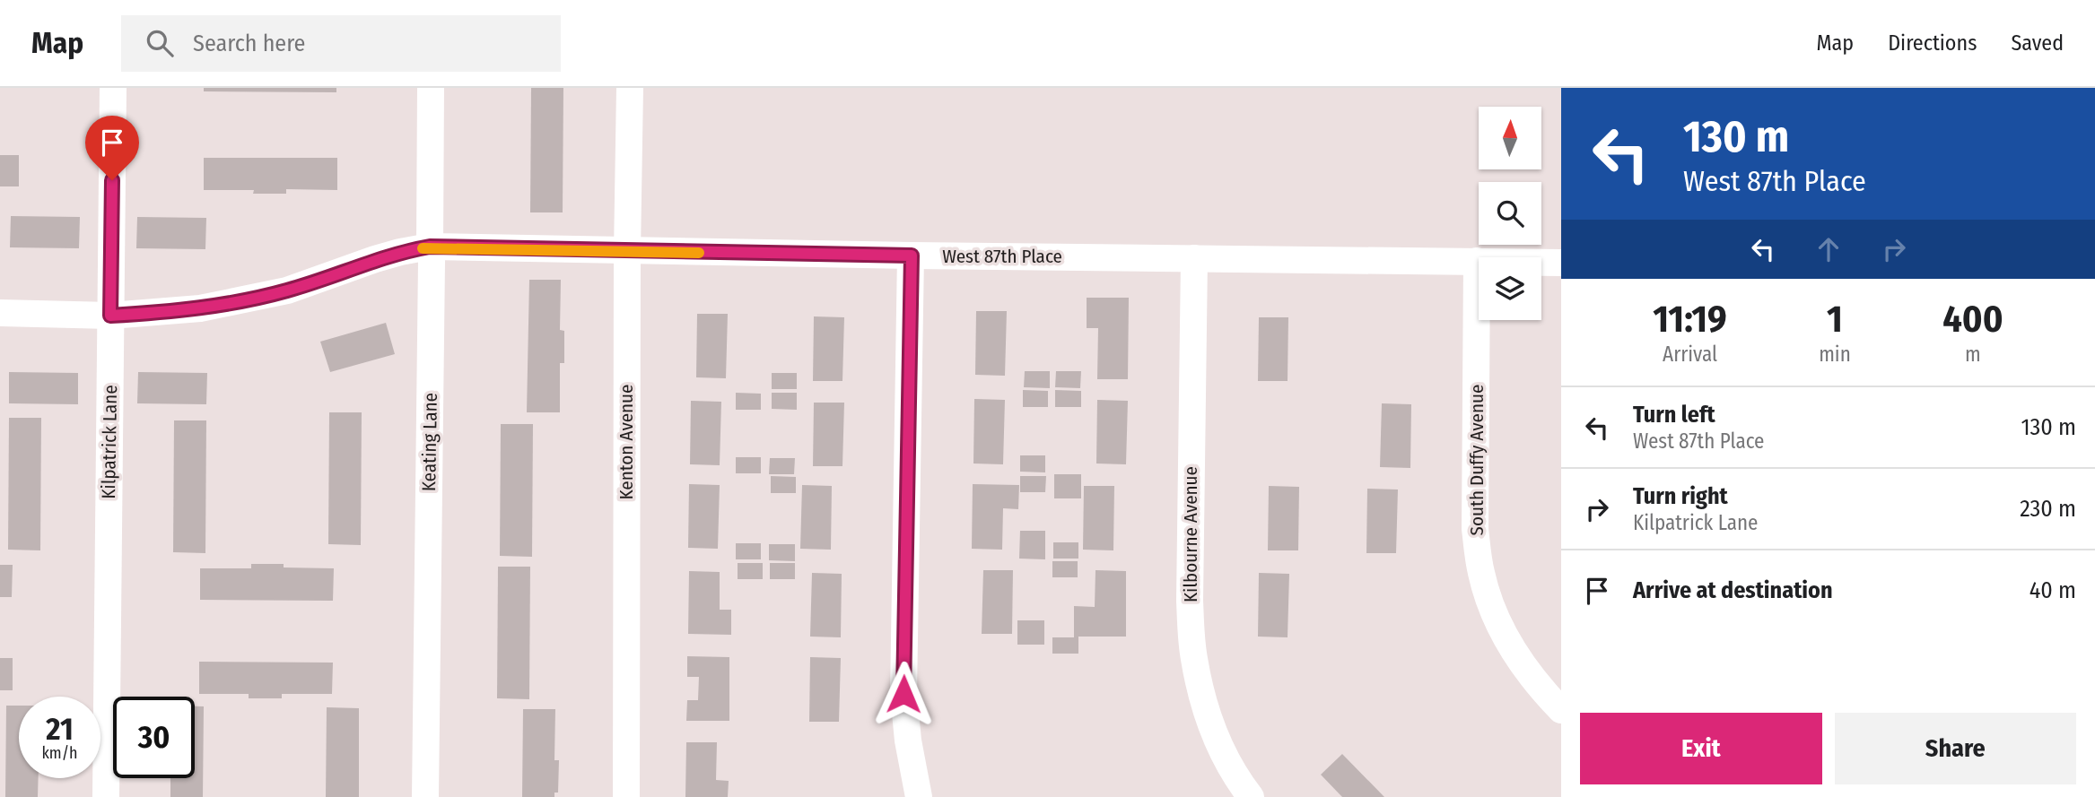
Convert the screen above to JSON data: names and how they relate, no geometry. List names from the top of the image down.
{
  "streets": {
    "street": [
      "West 87th Place",
      "Kilpatrick Lane",
      "Keating Lane",
      "Kenton Avenue",
      "South Duffy Avenue",
      "Kilbourne Avenue"
    ]
  },
  "crossings": [
    ["West 87th Place", "Kilpatrick Lane"],
    ["West 87th Place", "Keating Lane"],
    ["West 87th Place", "Kenton Avenue"],
    ["West 87th Place", "South Duffy Avenue"],
    ["West 87th Place", "Kilbourne Avenue"]
  ],
  "north": "top",
  "page": {
    "header": "Map",
    "search": "Search here",
    "nav": ["Map", "Directions", "Saved"],
    "turn": ["130 m", "West 87th Place"],
    "eta": [
      "11:19",
      "Arrival",
      "1",
      "min",
      "400",
      "m"
    ],
    "list": [
      {
        "name": "Turn left",
        "note": "West 87th Place",
        "value": "130 m"
      },
      {
        "name": "Turn right",
        "note": "Kilpatrick Lane",
        "value": "230 m"
      },
      {
        "name": "Arrive at destination",
        "value": "40 m"
      }
    ],
    "speed": "21 km/h",
    "limit": "30",
    "buttons": ["Exit", "Share"]
  }
}
